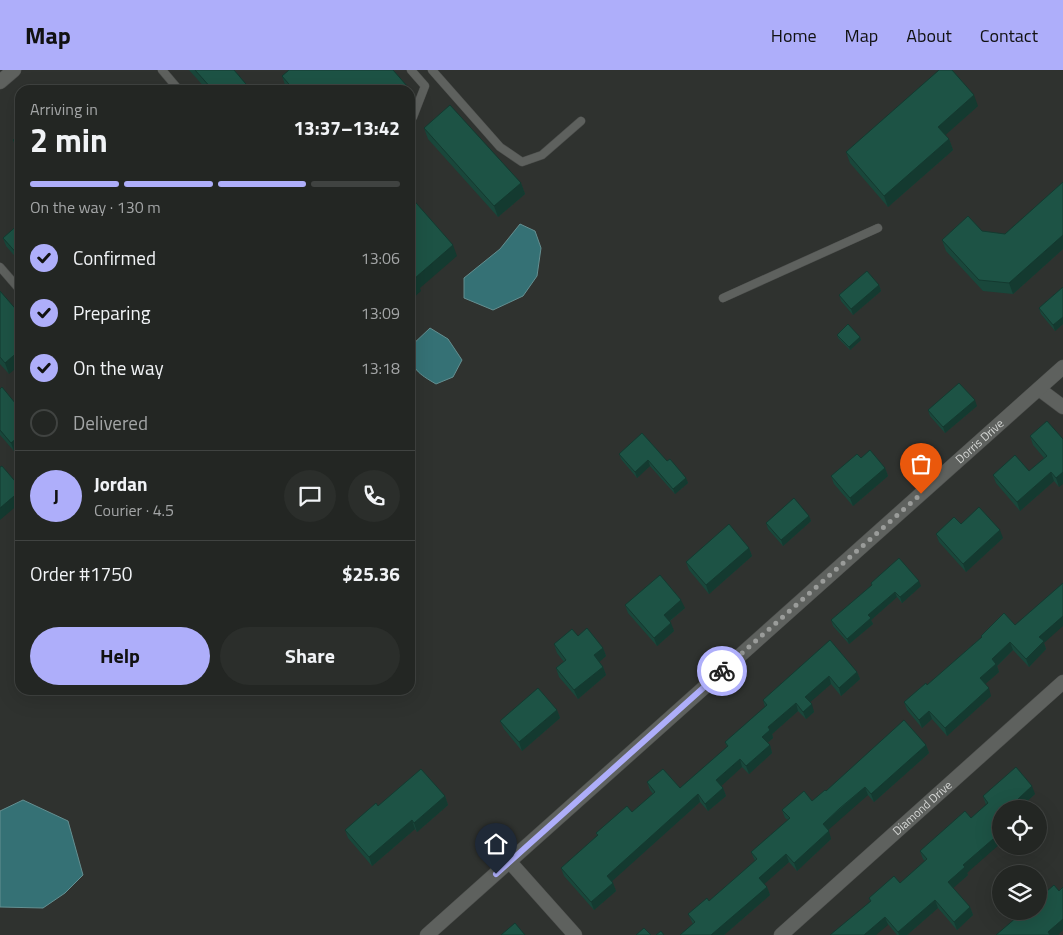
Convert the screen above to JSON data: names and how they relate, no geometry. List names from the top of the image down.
{
  "streets": {
    "street": ["Dorris Drive", "Diamond Drive"]
  },
  "page": {
    "header": "Map",
    "nav": [
      "Home",
      "Map",
      "About",
      "Contact"
    ],
    "heading": ["2 min", "Arriving in", "13:37–13:42"],
    "panel": [
      "Jordan",
      "Courier · 4.5",
      "Order #1750",
      "$25.36"
    ],
    "bar": "On the way · 130 m",
    "list": [
      ["Confirmed", "13:06"],
      ["Preparing", "13:09"],
      ["On the way", "13:18"],
      "Delivered"
    ],
    "round": "J",
    "buttons": ["Help", "Share"]
  }
}
